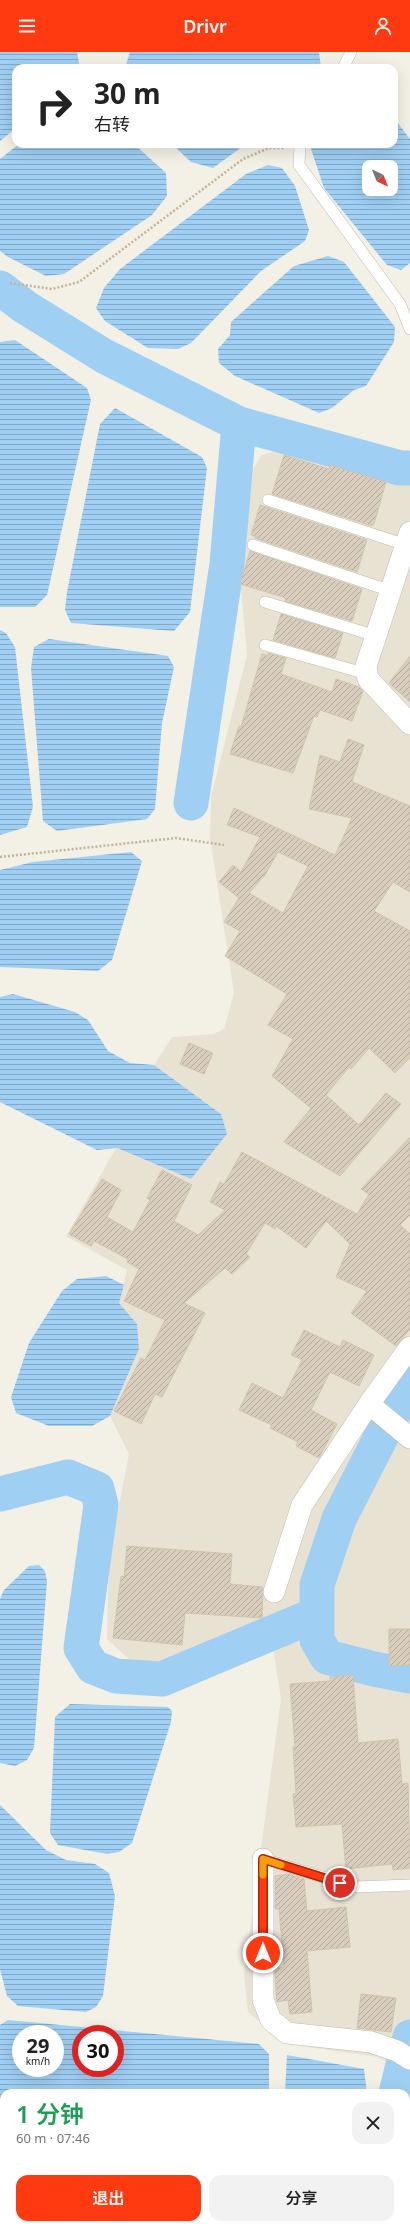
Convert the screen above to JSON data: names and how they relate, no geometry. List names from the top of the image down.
{
  "north": "bottom right",
  "page": {
    "header": "Drivr",
    "turn": ["30 m", "右转"],
    "speed": "29 km/h",
    "limit": "30",
    "heading": ["1 分钟", "60 m · 07:46"],
    "buttons": ["退出", "分享"]
  }
}
